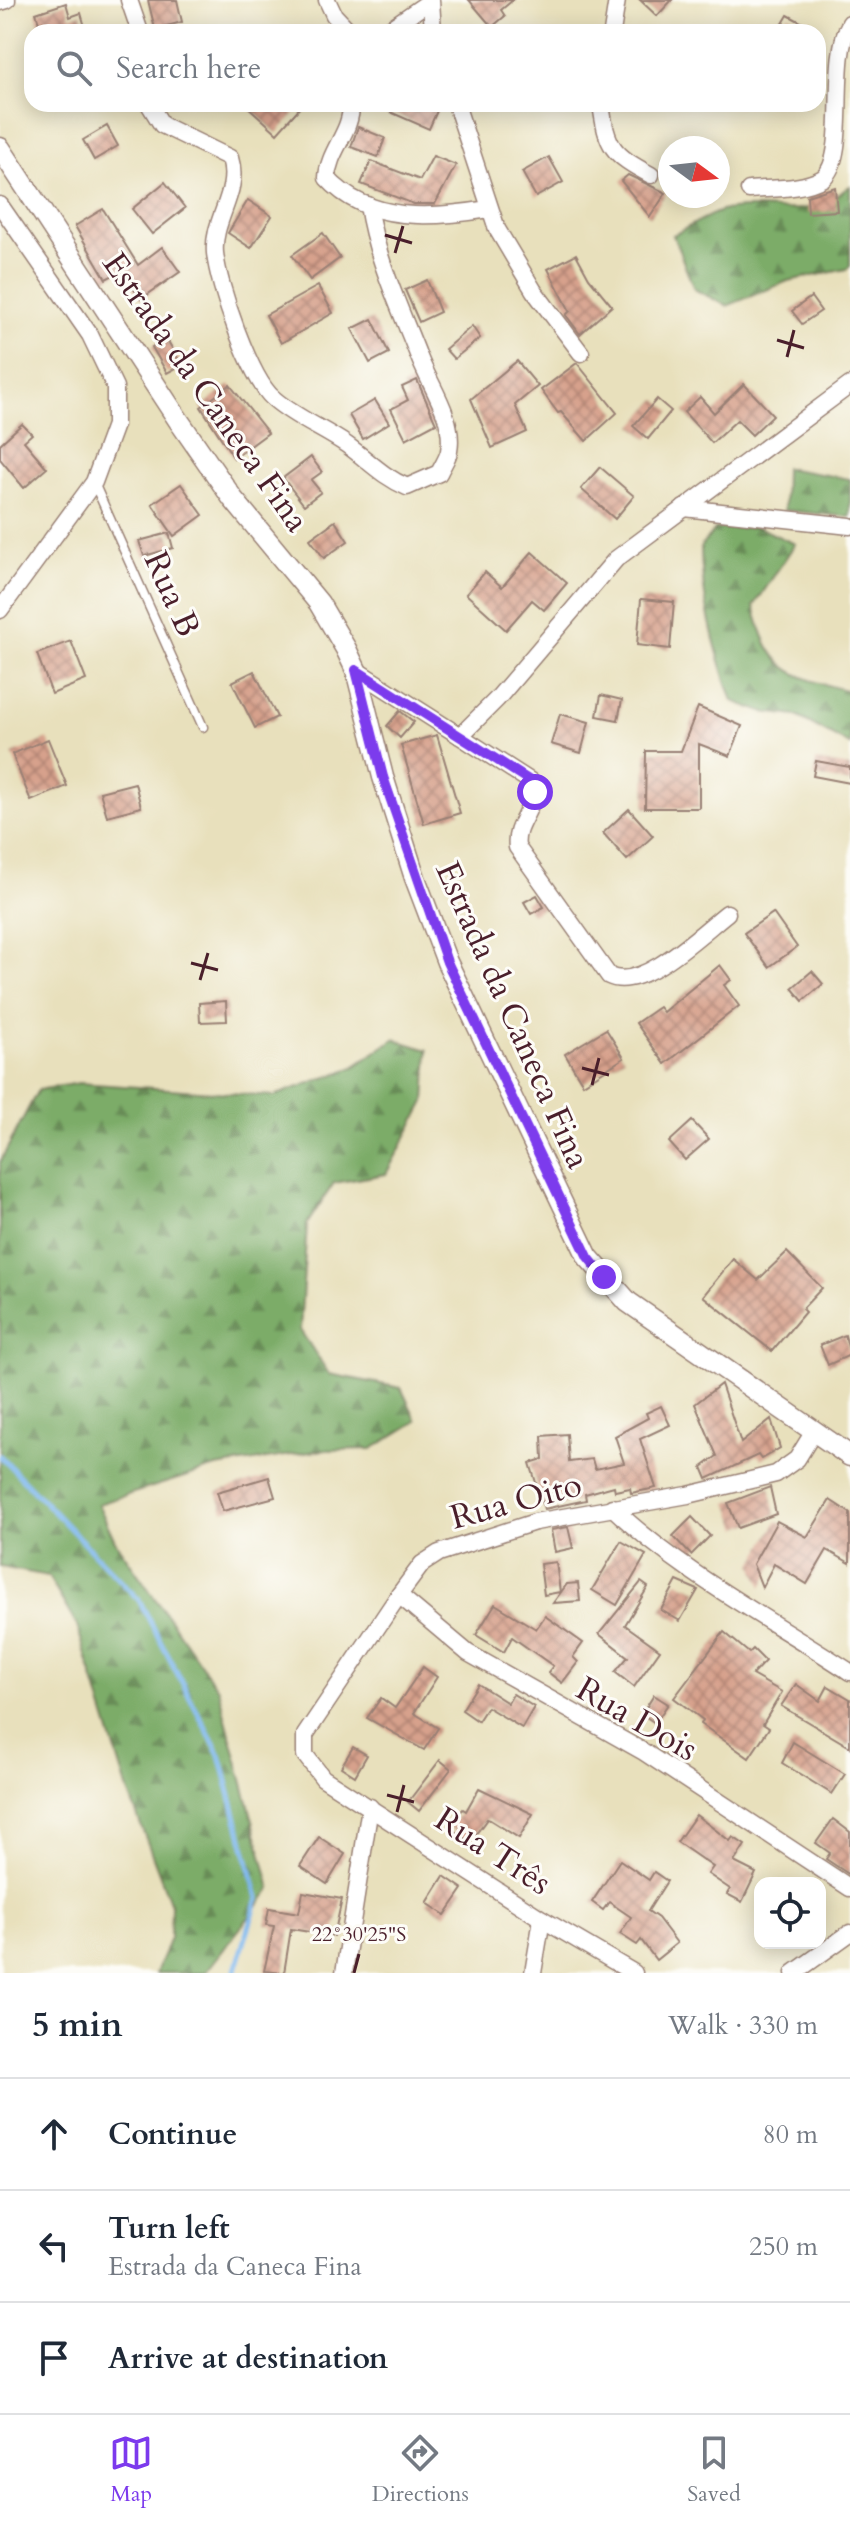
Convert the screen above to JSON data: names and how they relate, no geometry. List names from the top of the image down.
{
  "streets": {
    "street": [
      "Estrada da Caneca Fina",
      "Rua Oito",
      "Rua Dois",
      "Rua Três"
    ],
    "lane": ["Rua B"]
  },
  "crossings": [
    ["Estrada da Caneca Fina", "Rua Oito"],
    ["Rua Oito", "Rua Dois"],
    ["Rua Oito", "Rua Três"]
  ],
  "north": "right",
  "page": {
    "search": "Search here",
    "heading": ["5 min", "Walk · 330 m"],
    "list": [
      ["Continue", "80 m"],
      ["Turn left", "Estrada da Caneca Fina", "250 m"],
      "Arrive at destination"
    ],
    "nav": ["Map", "Directions", "Saved"]
  },
  "coordinates": ["22°30'25\"S"]
}
